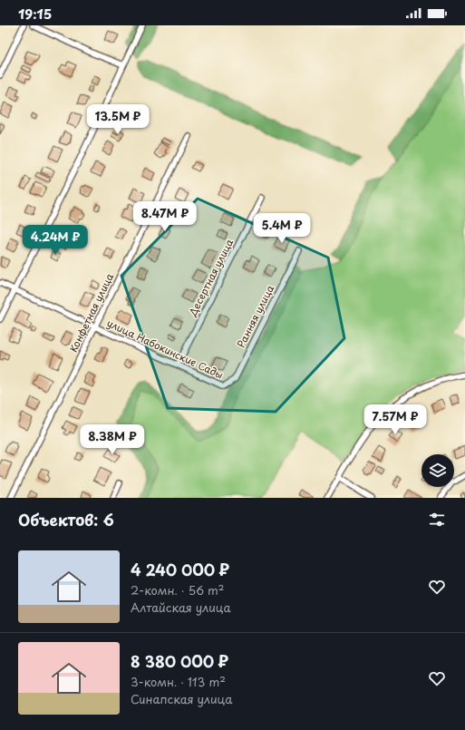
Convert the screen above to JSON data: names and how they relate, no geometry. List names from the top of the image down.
{
  "streets": {
    "street": [
      "Десертная улица",
      "Конфетная улица",
      "Ранняя улица",
      "улица Набокинские Сады"
    ]
  },
  "crossings": [
    ["Десертная улица", "улица Набокинские Сады"],
    ["Конфетная улица", "улица Набокинские Сады"],
    ["Ранняя улица", "улица Набокинские Сады"]
  ],
  "page": {
    "status": "19:15",
    "price": [
      "13.5M ₽",
      "8.47M ₽",
      "5.4M ₽",
      "4.24M ₽",
      "7.57M ₽",
      "8.38M ₽"
    ],
    "heading": "Объектов: 6",
    "list": [
      {
        "name": "4 240 000 ₽",
        "note": "2-комн. · 56 m² · Алтайская улица"
      },
      {
        "name": "8 380 000 ₽",
        "note": "3-комн. · 113 m² · Синапская улица"
      }
    ]
  }
}
